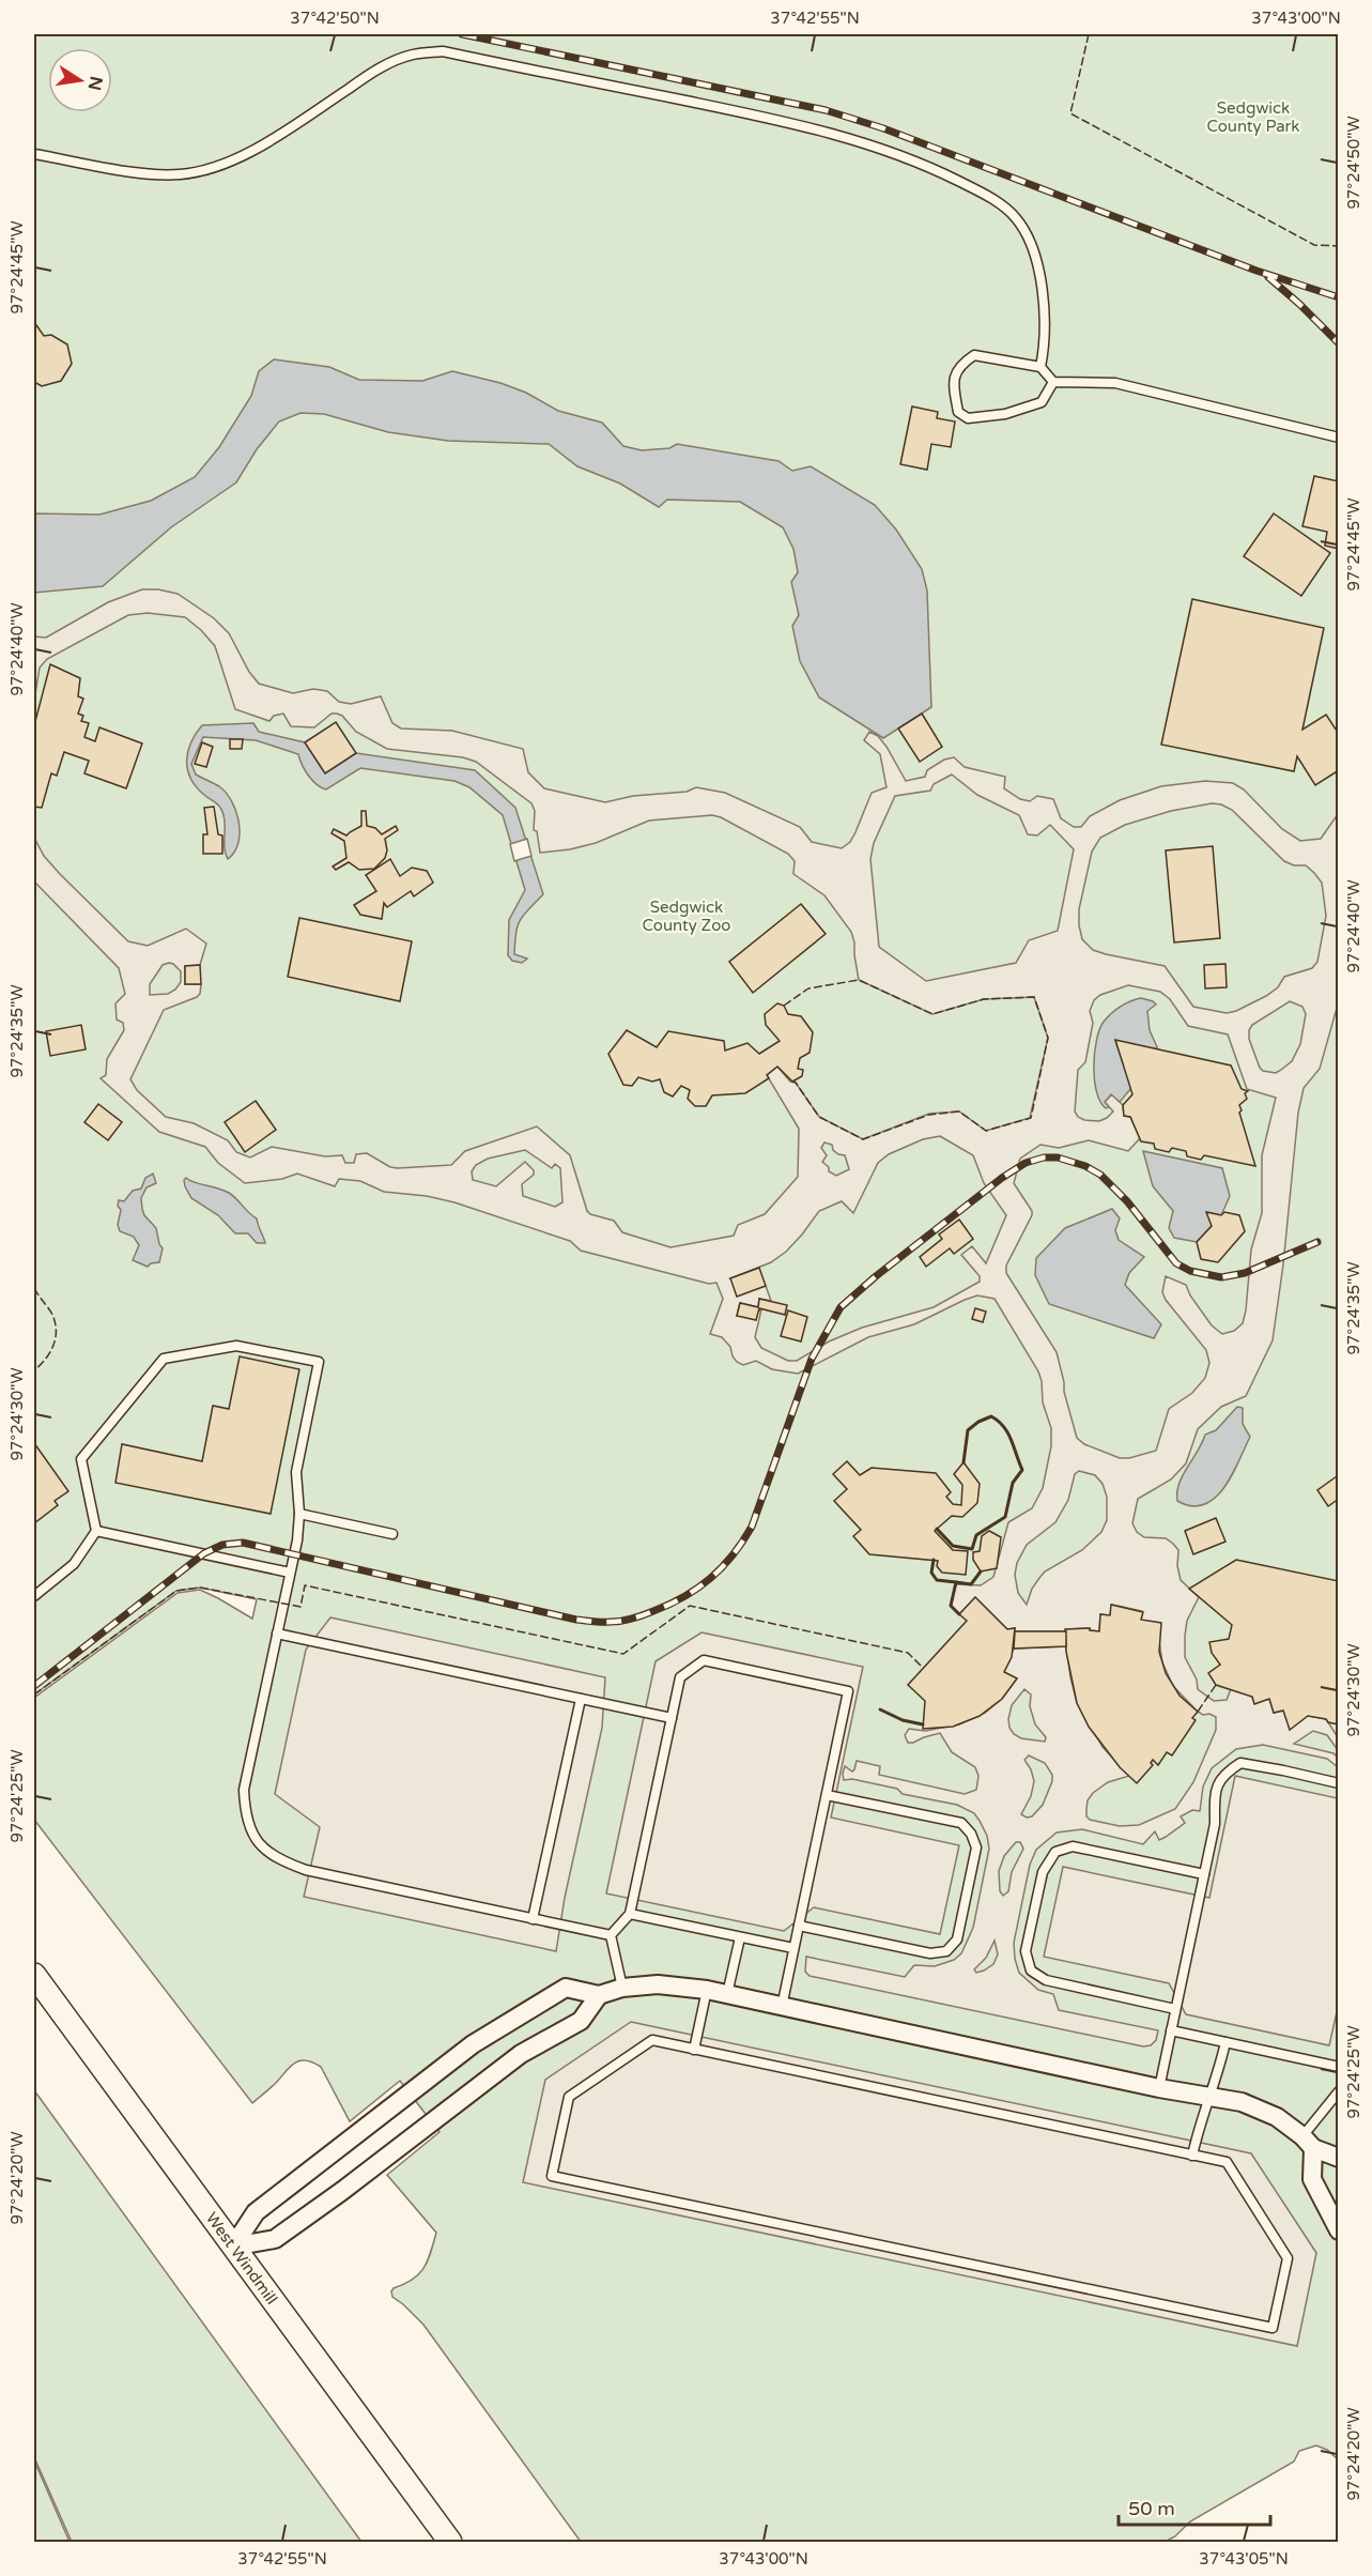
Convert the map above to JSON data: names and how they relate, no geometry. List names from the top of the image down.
{
  "streets": {
    "street": ["West Windmill"]
  },
  "parks": ["Sedgwick County Park", "Sedgwick County Zoo"],
  "scale_bar": "50 m",
  "north": "right",
  "coordinates": [
    "37°42'50\"N",
    "37°42'55\"N",
    "37°43'00\"N",
    "97°24'50\"W",
    "97°24'45\"W",
    "97°24'40\"W",
    "97°24'35\"W",
    "97°24'30\"W",
    "97°24'25\"W",
    "97°24'20\"W",
    "37°43'05\"N"
  ]
}
